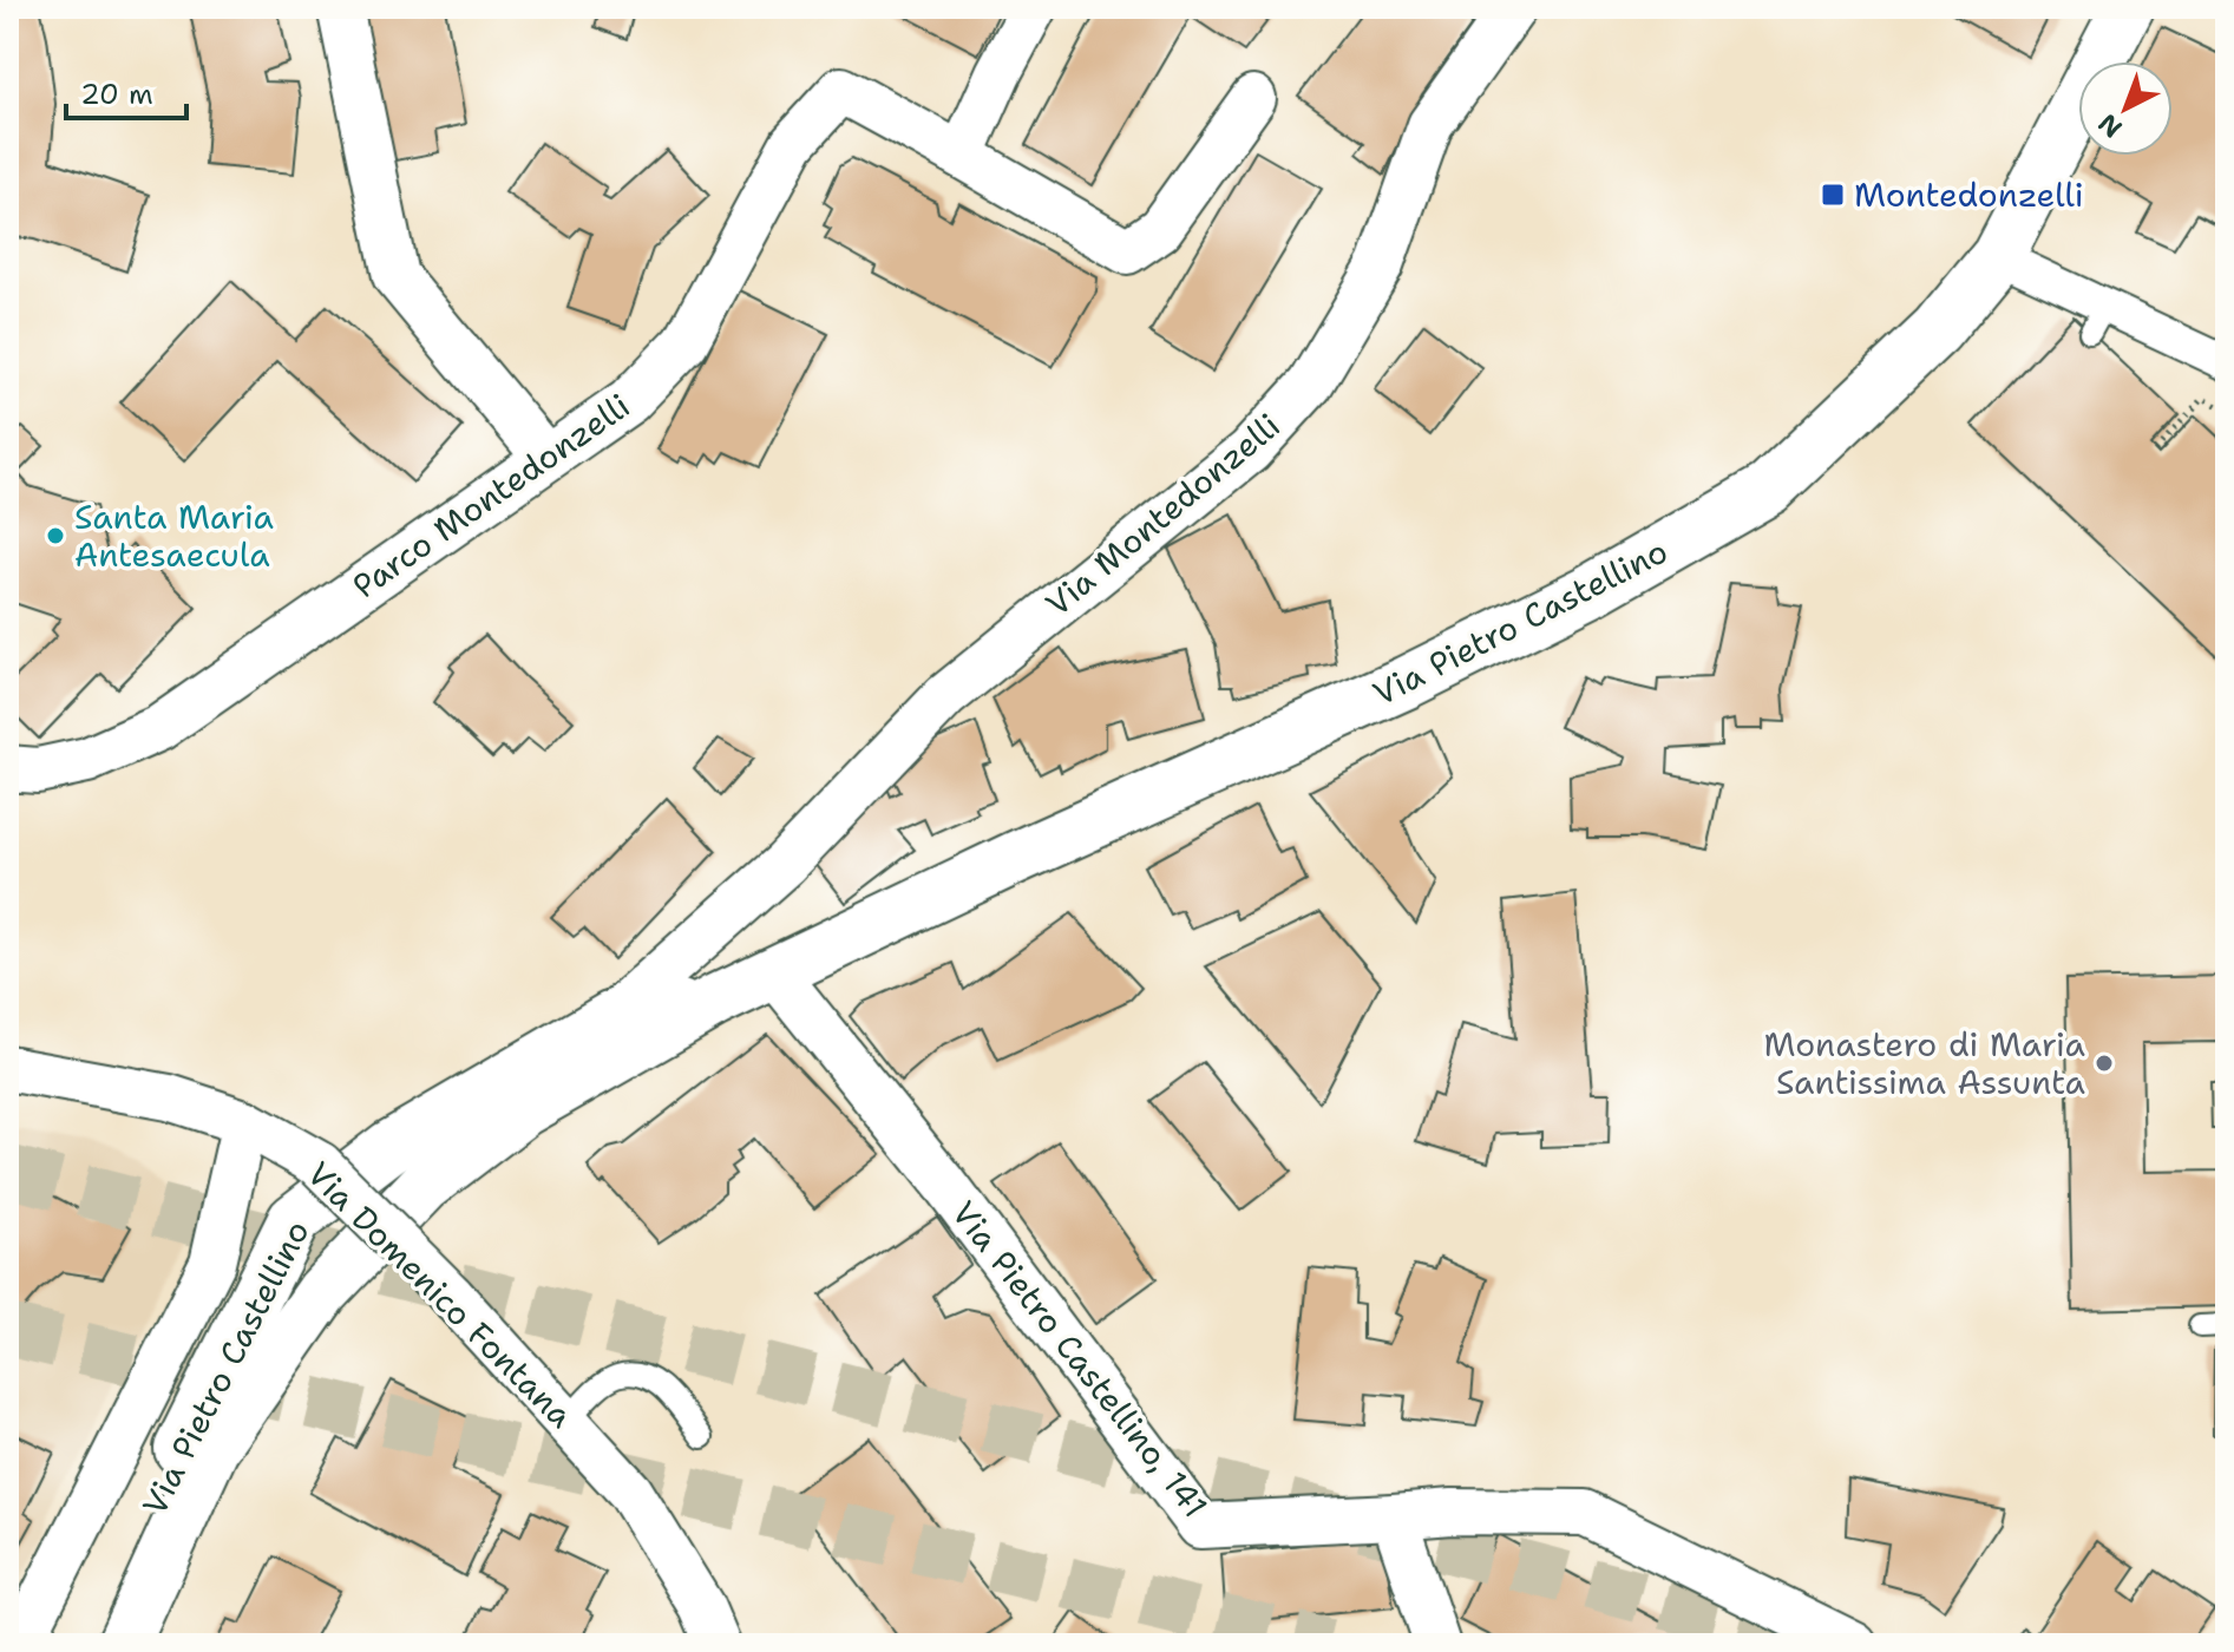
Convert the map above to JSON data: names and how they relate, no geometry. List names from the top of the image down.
{
  "streets": {
    "street": [
      "Parco Montedonzelli",
      "Via Montedonzelli",
      "Via Pietro Castellino",
      "Via Domenico Fontana",
      "Via Pietro Castellino, 141"
    ]
  },
  "crossings": [
    ["Via Montedonzelli", "Via Pietro Castellino"],
    ["Via Pietro Castellino", "Via Pietro Castellino, 141"]
  ],
  "places": {
    "transit": ["Montedonzelli"],
    "other": ["Santa Maria Antesaecula", "Monastero di Maria Santissima Assunta"]
  },
  "scale_bar": "20 m",
  "north": "bottom left"
}
